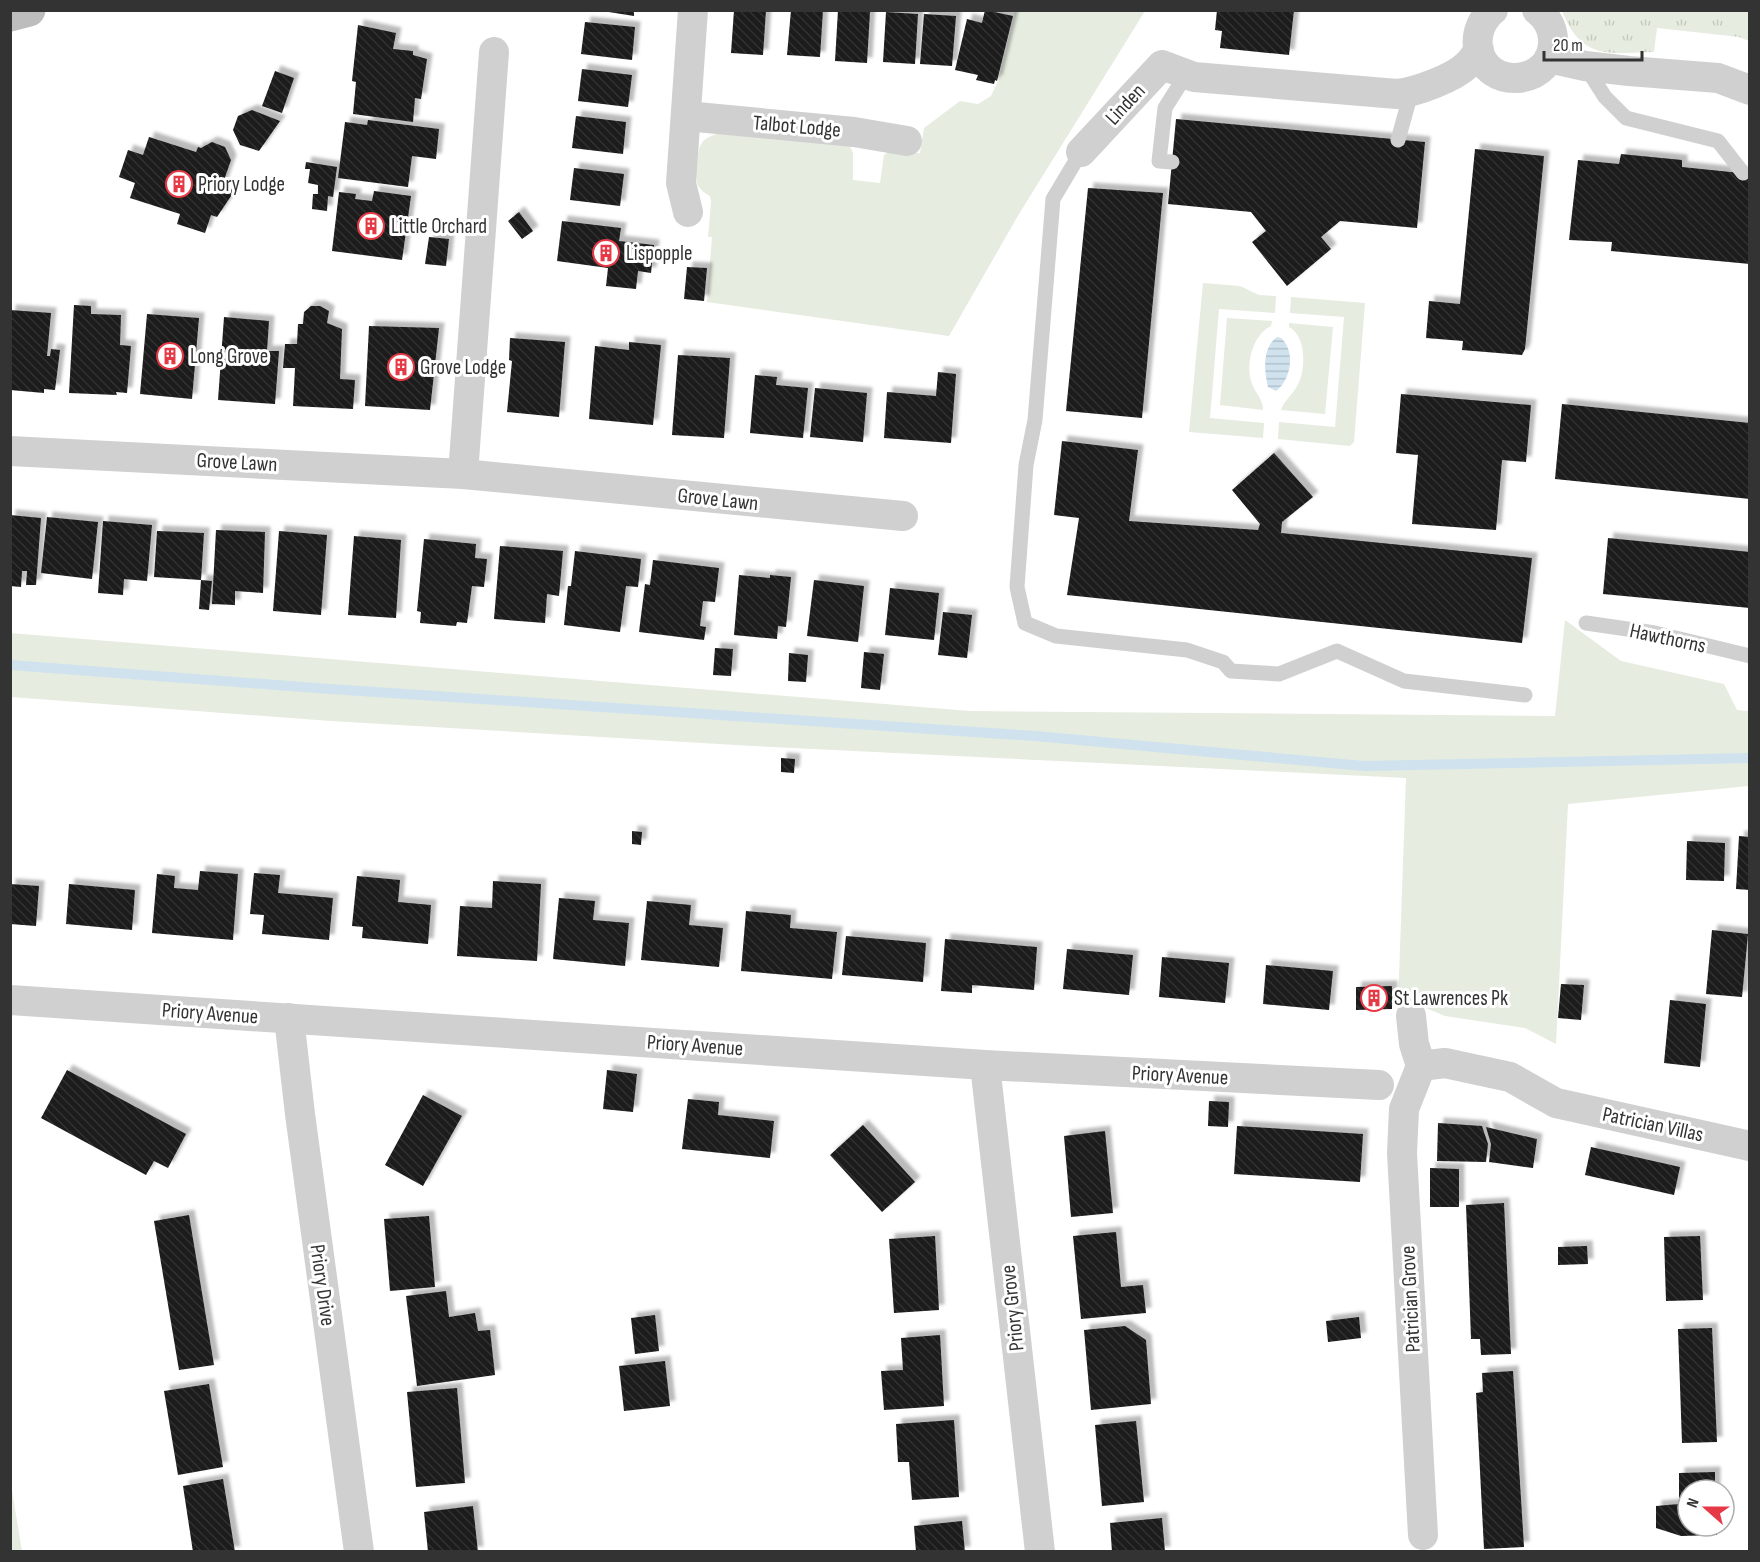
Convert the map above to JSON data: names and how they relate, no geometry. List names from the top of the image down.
{
  "streets": {
    "street": [
      "Linden",
      "Talbot Lodge",
      "Grove Lawn",
      "Priory Avenue",
      "Patrician Villas",
      "Priory Drive",
      "Patrician Grove",
      "Priory Grove"
    ],
    "lane": ["Hawthorns"]
  },
  "crossings": [
    ["Priory Avenue", "Priory Drive"],
    ["Priory Avenue", "Priory Grove"],
    ["Patrician Villas", "Patrician Grove"]
  ],
  "places": {
    "building": [
      "Priory Lodge",
      "Little Orchard",
      "Lispopple",
      "Long Grove",
      "Grove Lodge",
      "St Lawrences Pk"
    ]
  },
  "scale_bar": "20 m",
  "north": "left"
}
